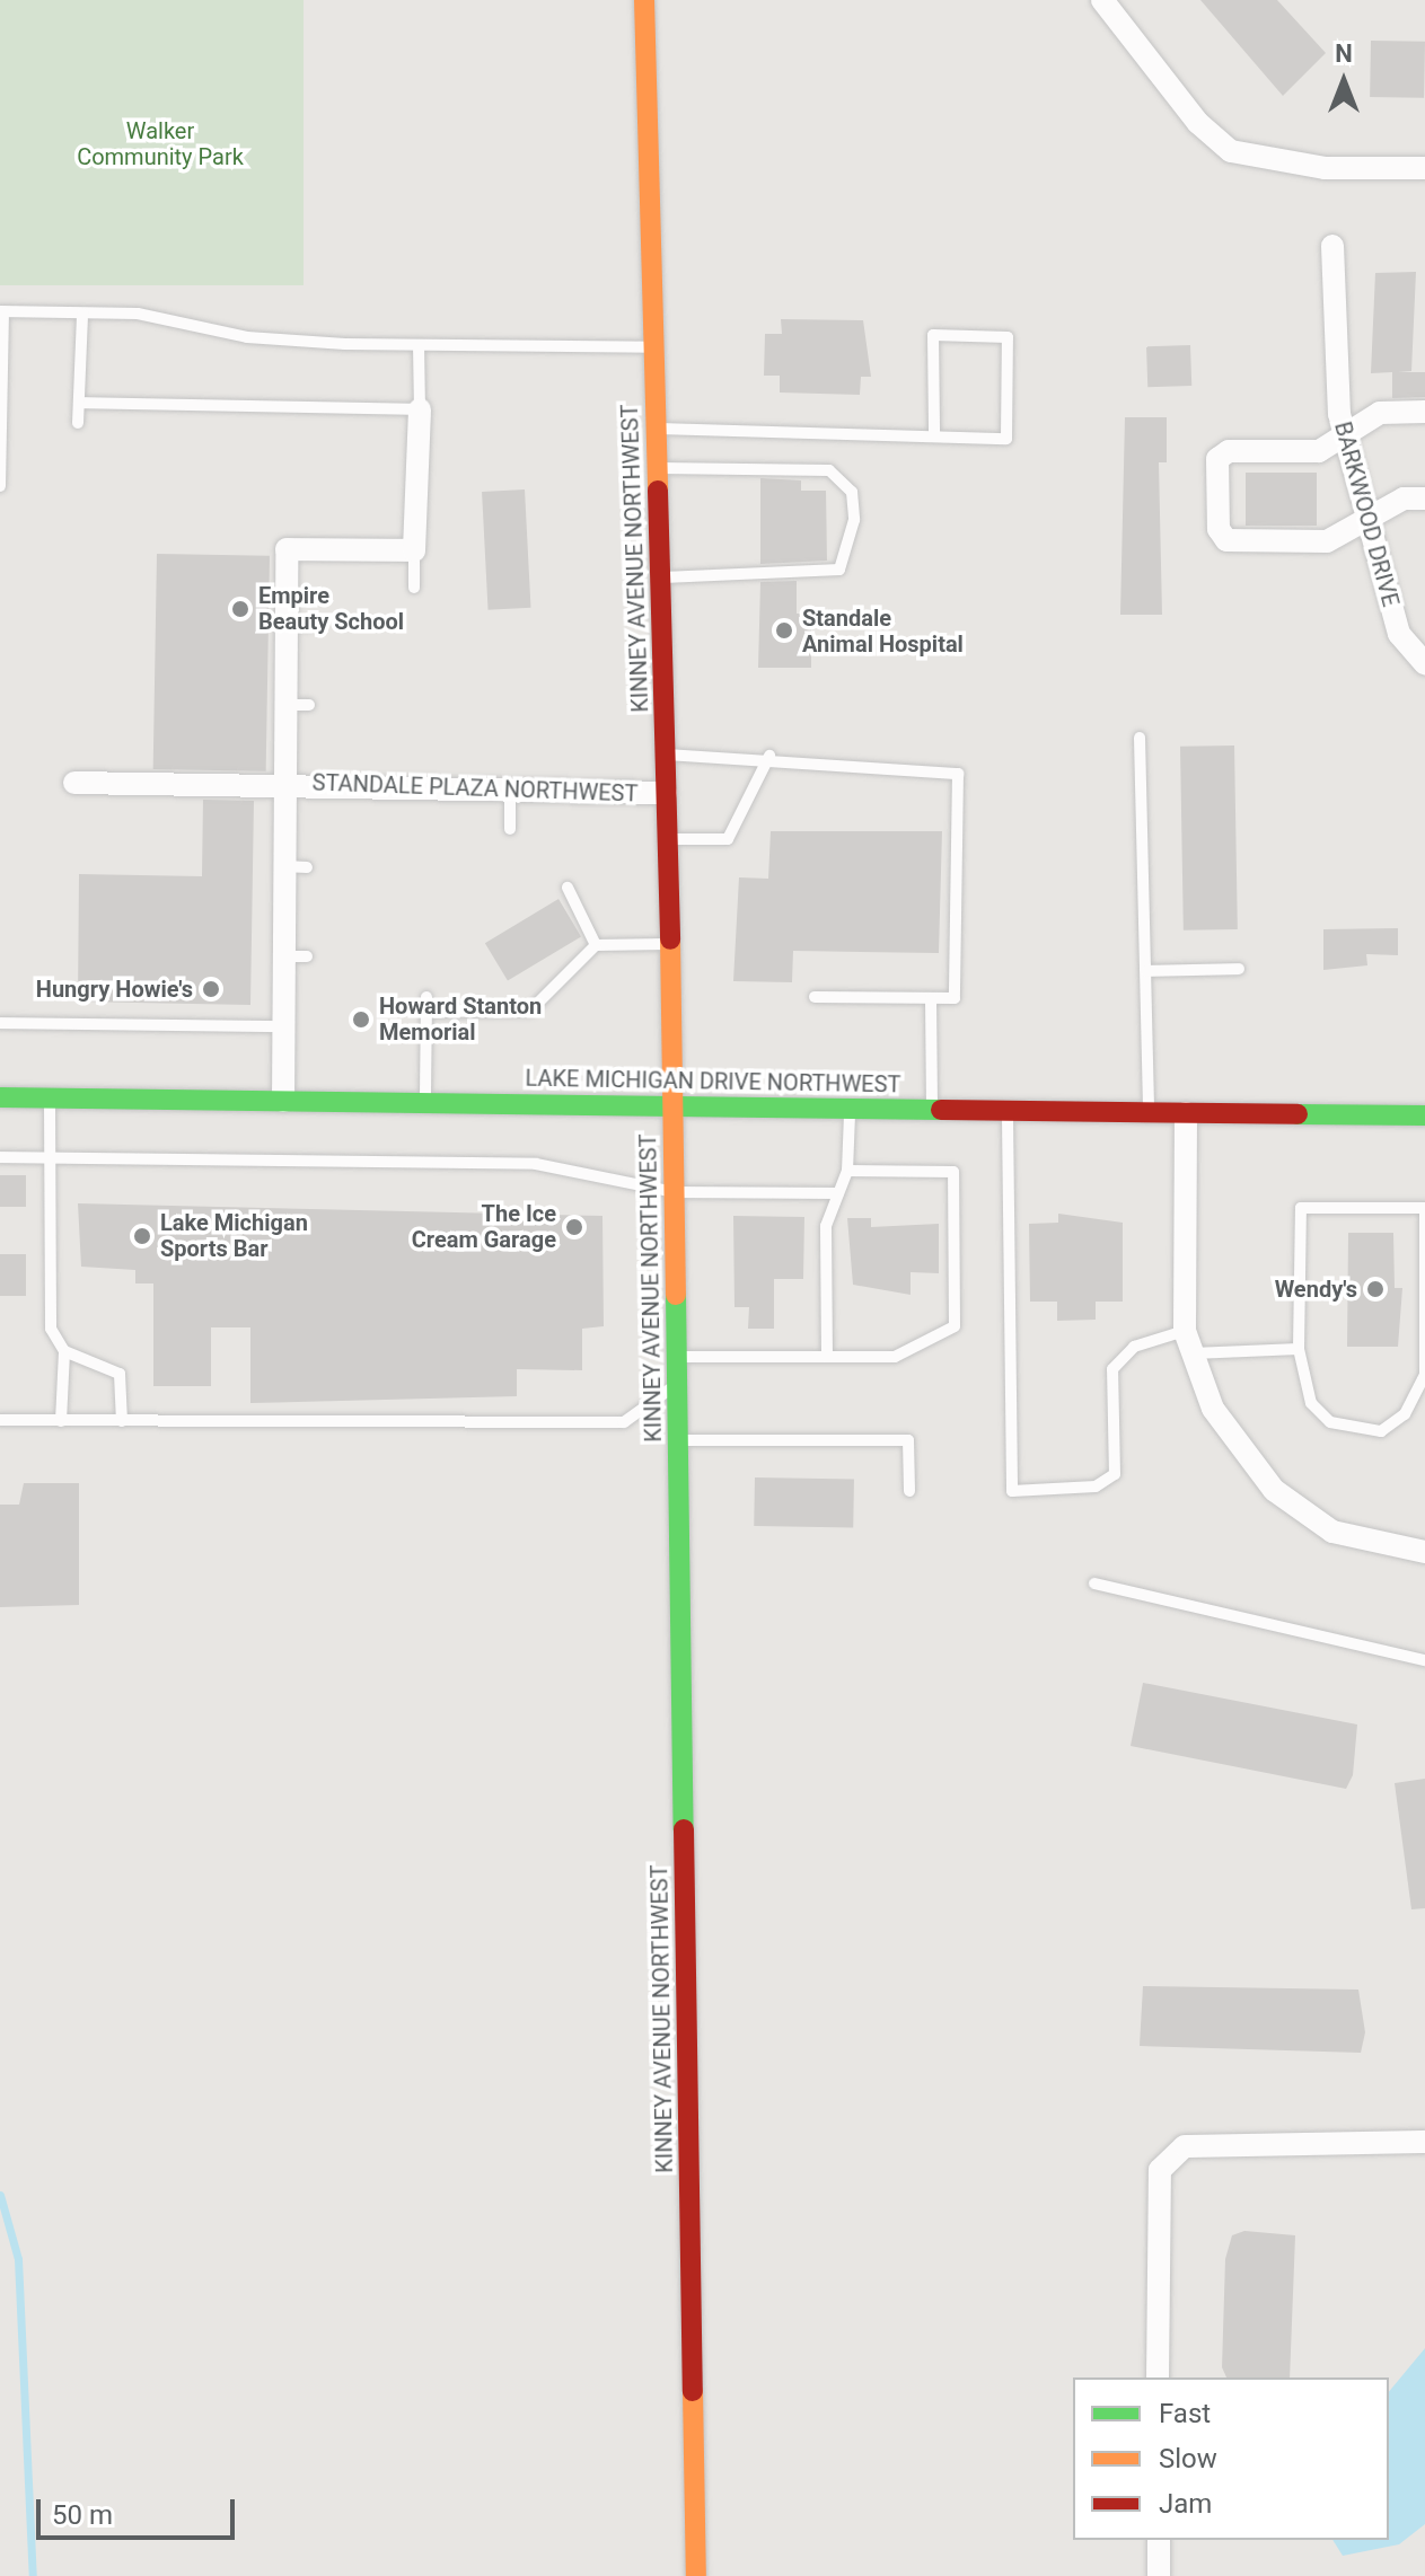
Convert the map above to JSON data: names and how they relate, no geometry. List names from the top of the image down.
{
  "streets": {
    "main road": ["KINNEY AVENUE NORTHWEST", "LAKE MICHIGAN DRIVE NORTHWEST"],
    "street": ["BARKWOOD DRIVE", "STANDALE PLAZA NORTHWEST"]
  },
  "crossings": [
    ["KINNEY AVENUE NORTHWEST", "STANDALE PLAZA NORTHWEST"],
    ["KINNEY AVENUE NORTHWEST", "LAKE MICHIGAN DRIVE NORTHWEST"],
    ["STANDALE PLAZA NORTHWEST", "LAKE MICHIGAN DRIVE NORTHWEST"]
  ],
  "parks": ["Walker Community Park"],
  "places": [
    "Empire Beauty School",
    "Standale Animal Hospital",
    "Hungry Howie's",
    "Howard Stanton Memorial",
    "The Ice Cream Garage",
    "Lake Michigan Sports Bar",
    "Wendy's"
  ],
  "legend": ["Fast", "Slow", "Jam"],
  "scale_bar": "50 m",
  "north": "top"
}
